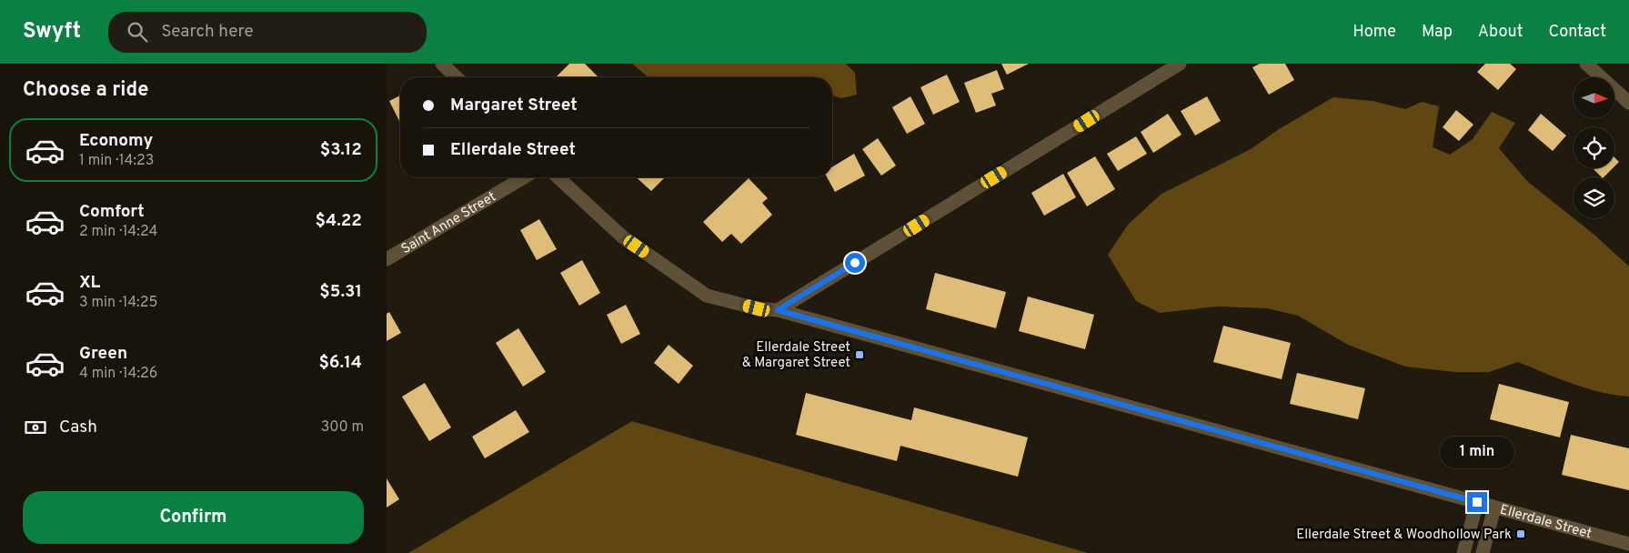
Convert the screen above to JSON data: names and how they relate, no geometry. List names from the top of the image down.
{
  "streets": {
    "street": ["Saint Anne Street", "Ellerdale Street"]
  },
  "places": {
    "transit": ["Ellerdale Street & Margaret Street", "Ellerdale Street & Woodhollow Park"]
  },
  "north": "right",
  "page": {
    "header": "Swyft",
    "search": "Search here",
    "nav": [
      "Home",
      "Map",
      "About",
      "Contact"
    ],
    "heading": "Choose a ride",
    "banner": ["Margaret Street", "Ellerdale Street"],
    "list": [
      {
        "name": "Economy",
        "note": "1 min · 14:23",
        "value": "$3.12"
      },
      {
        "name": "Comfort",
        "note": "2 min · 14:24",
        "value": "$4.22"
      },
      {
        "name": "XL",
        "note": "3 min · 14:25",
        "value": "$5.31"
      },
      {
        "name": "Green",
        "note": "4 min · 14:26",
        "value": "$6.14"
      }
    ],
    "pay": ["Cash", "300 m"],
    "bubble": "1 min",
    "buttons": "Confirm"
  }
}
